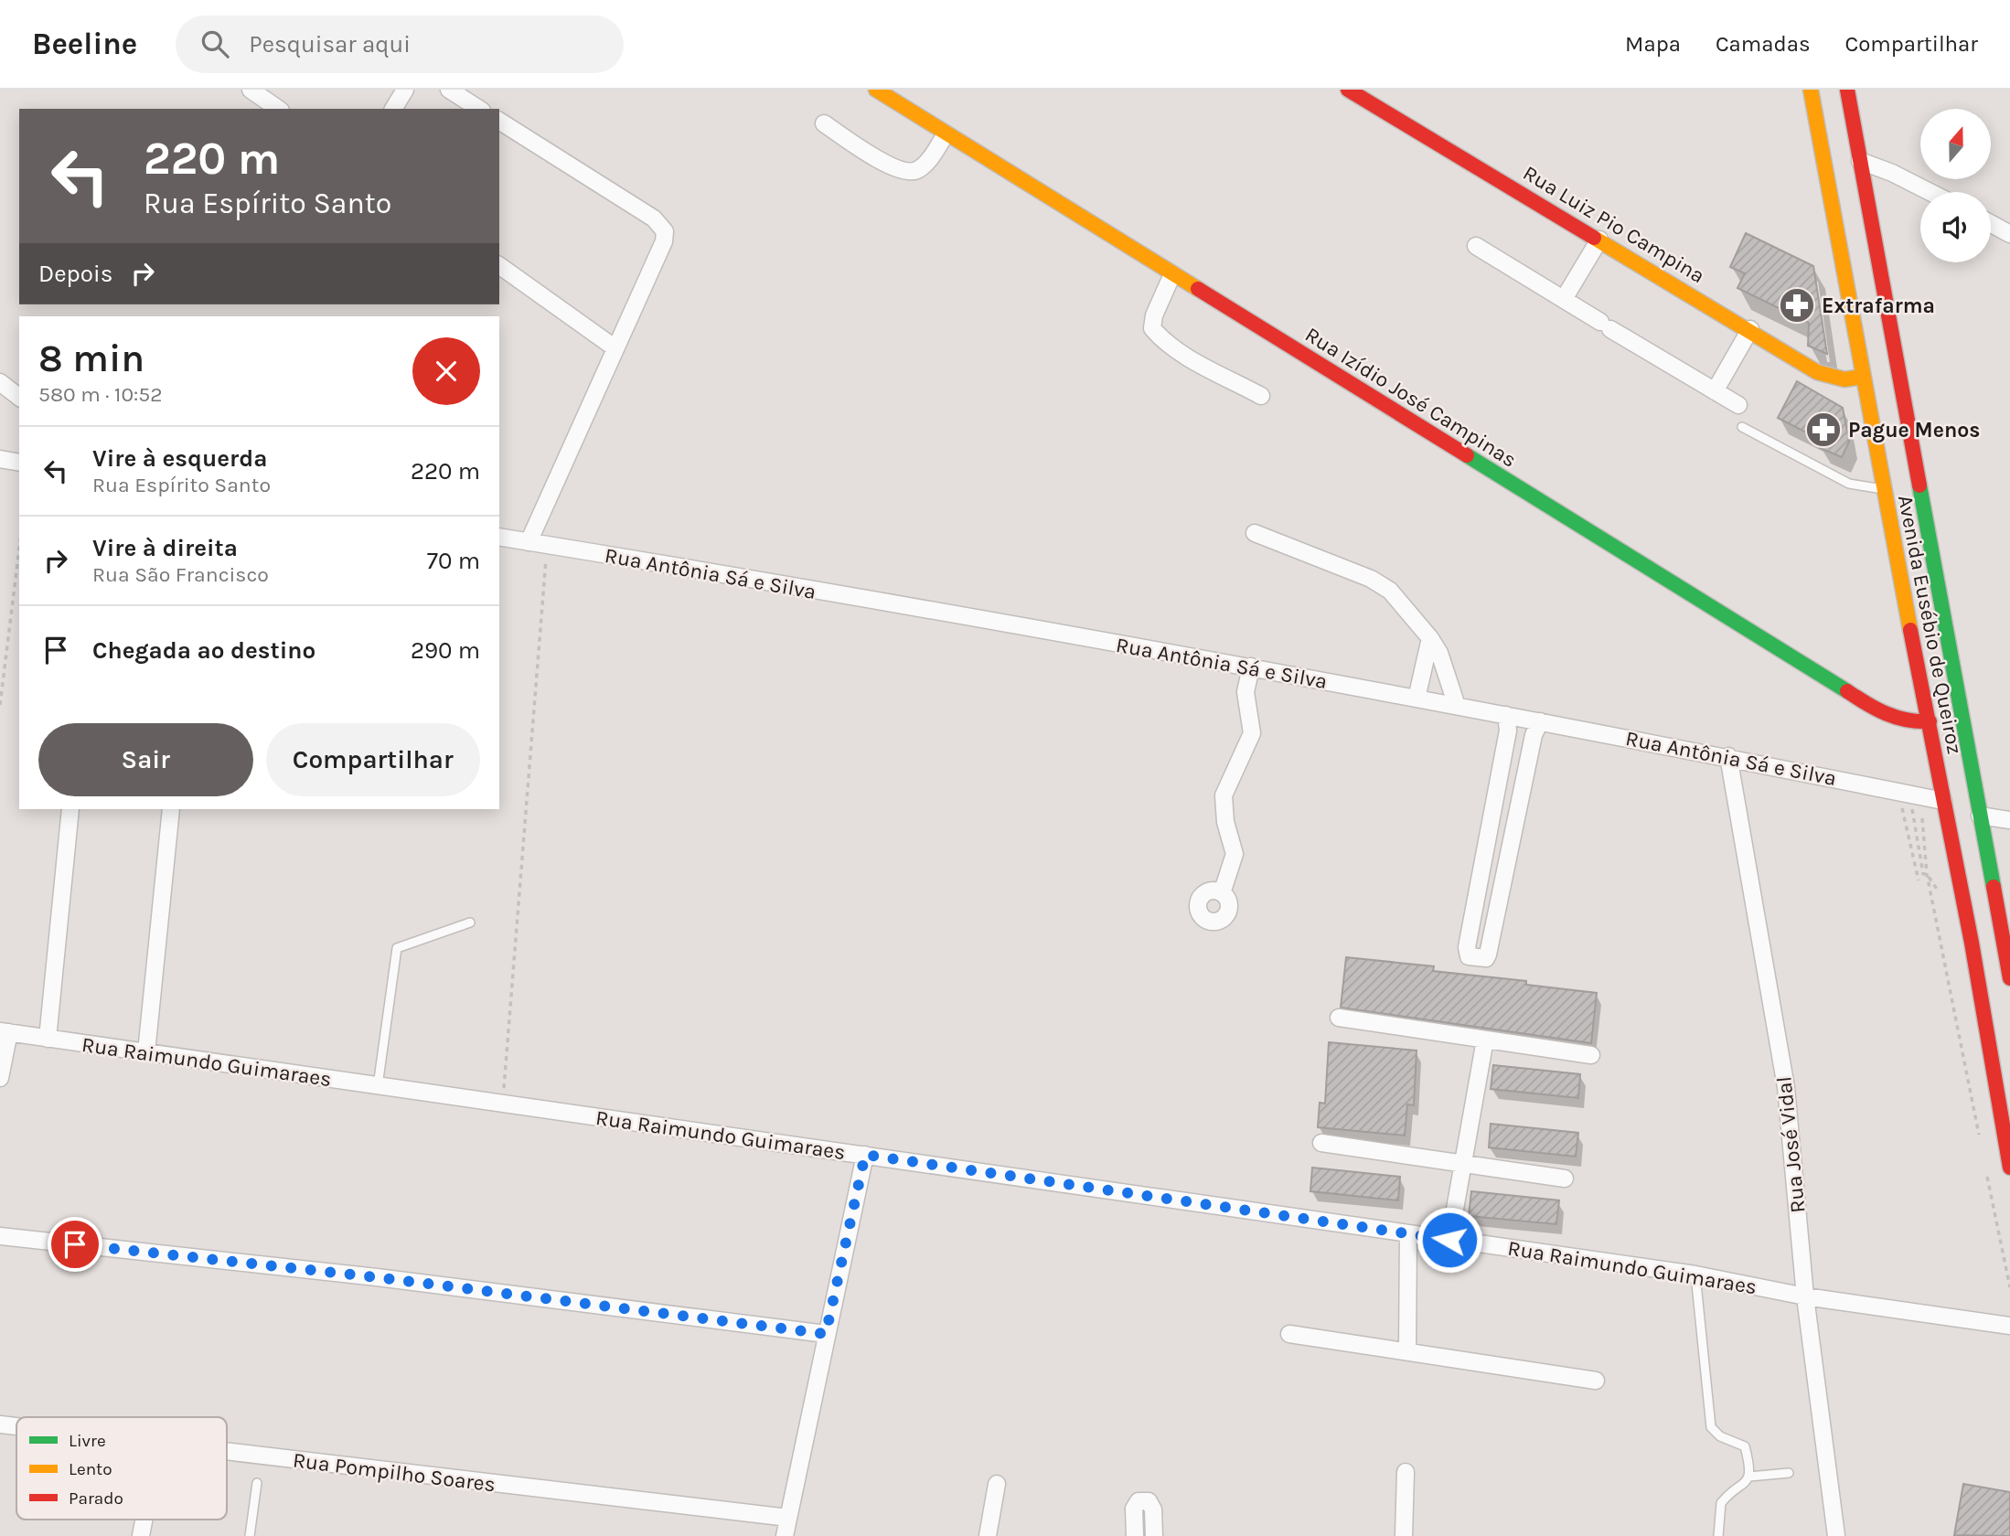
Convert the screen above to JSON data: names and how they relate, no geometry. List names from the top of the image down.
{
  "streets": {
    "main road": ["Rua Luiz Pio Campina", "Rua Izídio José Campinas", "Avenida Eusébio de Queiroz"],
    "street": [
      "Rua Antônia Sá e Silva",
      "Rua Raimundo Guimaraes",
      "Rua José Vidal",
      "Rua Pompilho Soares"
    ]
  },
  "crossings": [
    ["Rua Luiz Pio Campina", "Avenida Eusébio de Queiroz"],
    ["Rua Izídio José Campinas", "Avenida Eusébio de Queiroz"],
    ["Rua Antônia Sá e Silva", "Avenida Eusébio de Queiroz"],
    ["Rua Antônia Sá e Silva", "Rua José Vidal"],
    ["Rua Raimundo Guimaraes", "Rua José Vidal"]
  ],
  "places": {
    "pharmacy": ["Extrafarma", "Pague Menos"]
  },
  "legend": ["Livre", "Lento", "Parado"],
  "north": "top",
  "page": {
    "header": "Beeline",
    "search": "Pesquisar aqui",
    "nav": ["Mapa", "Camadas", "Compartilhar"],
    "turn": ["220 m", "Rua Espírito Santo"],
    "then": "Depois",
    "heading": ["8 min", "580 m · 10:52"],
    "list": [
      {
        "name": "Vire à esquerda",
        "note": "Rua Espírito Santo",
        "value": "220 m"
      },
      {
        "name": "Vire à direita",
        "note": "Rua São Francisco",
        "value": "70 m"
      },
      {
        "name": "Chegada ao destino",
        "value": "290 m"
      }
    ],
    "buttons": ["Sair", "Compartilhar"]
  }
}
